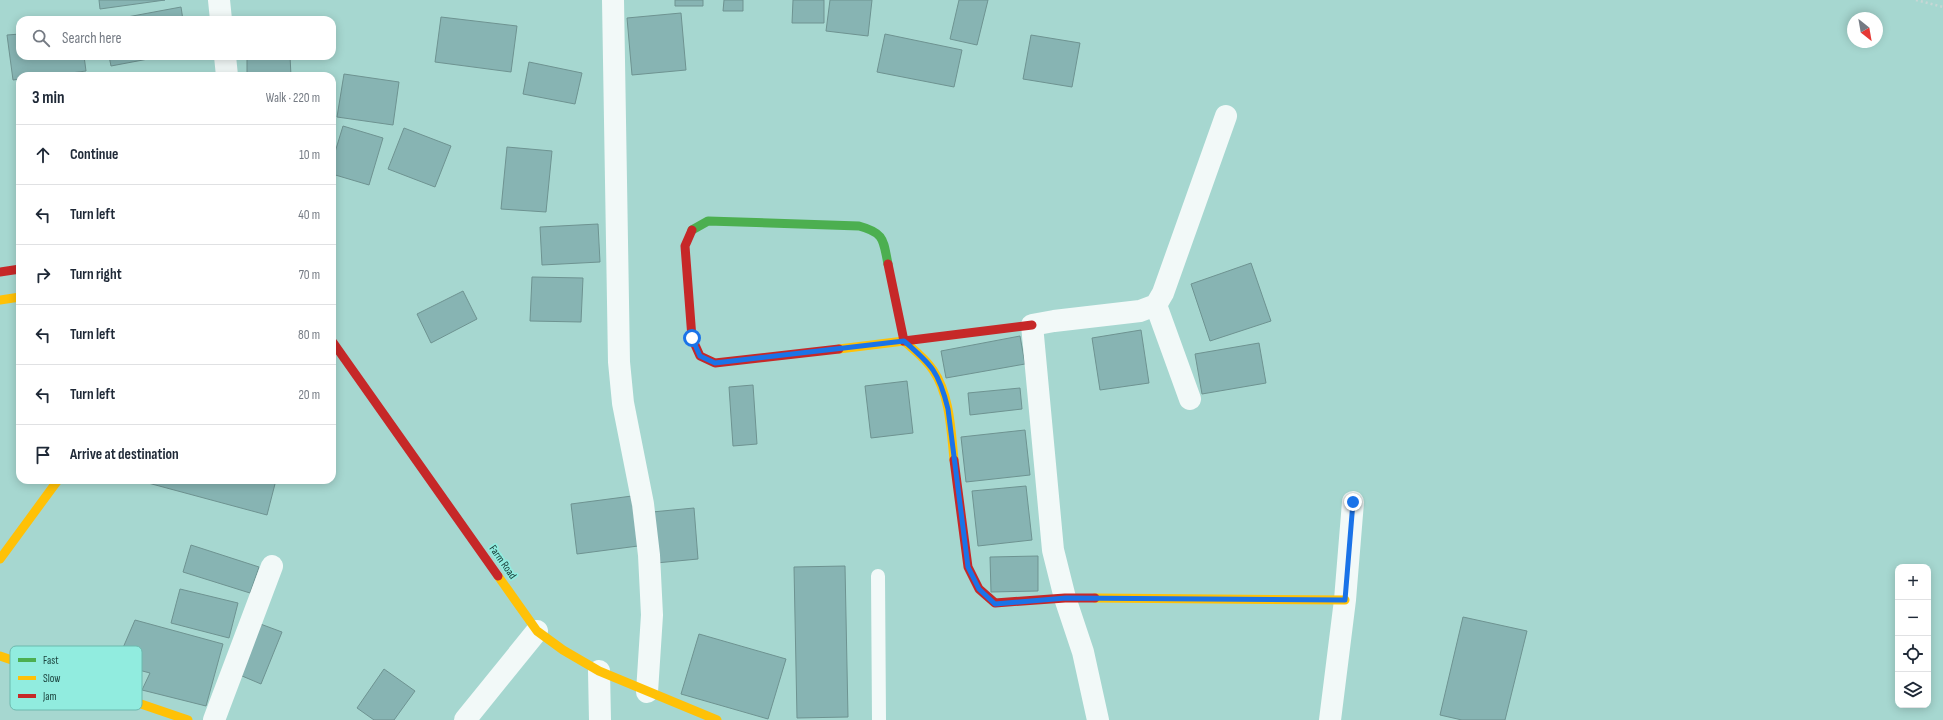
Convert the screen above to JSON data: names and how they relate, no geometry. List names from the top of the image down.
{
  "streets": {
    "street": ["Farm Road"]
  },
  "legend": ["Fast", "Slow", "Jam"],
  "north": "bottom right",
  "page": {
    "search": "Search here",
    "heading": ["3 min", "Walk · 220 m"],
    "list": [
      ["Continue", "10 m"],
      ["Turn left", "40 m"],
      ["Turn right", "70 m"],
      ["Turn left", "80 m"],
      ["Turn left", "20 m"],
      "Arrive at destination"
    ],
    "map_buttons": ["+", "−"]
  }
}
